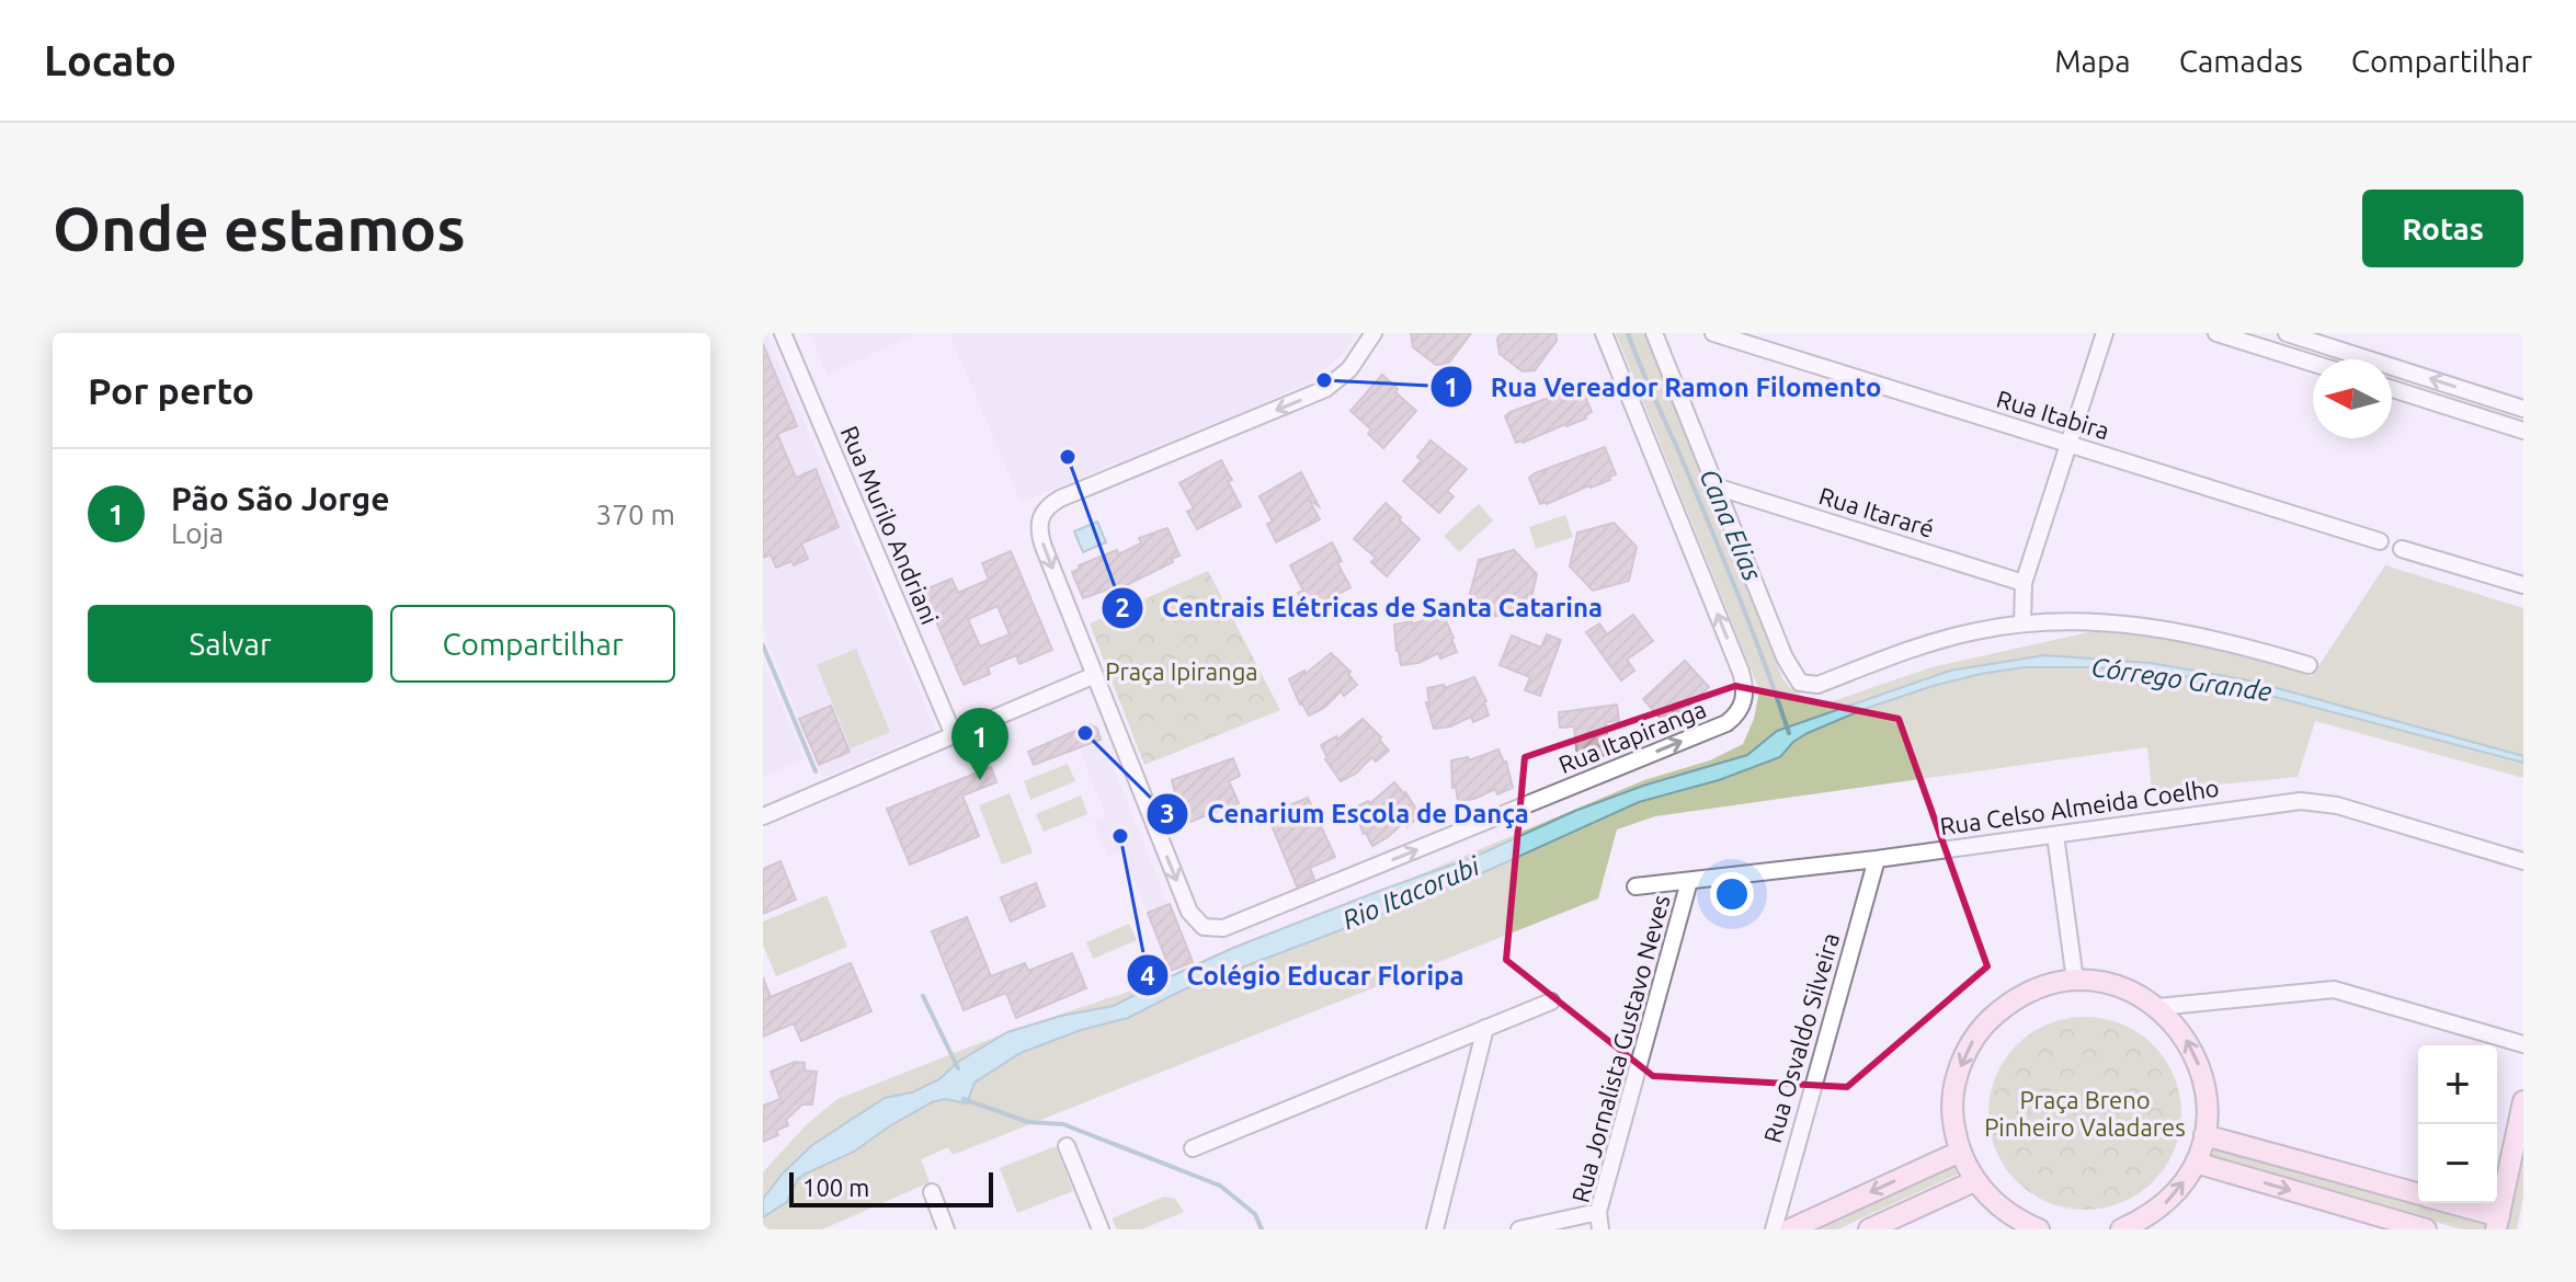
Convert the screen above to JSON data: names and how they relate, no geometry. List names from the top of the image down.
{
  "streets": {
    "street": [
      "Rua Itabira",
      "Rua Itararé",
      "Rua Murilo Andriani",
      "Rua Itapiranga",
      "Rua Celso Almeida Coelho",
      "Rua Osvaldo Silveira",
      "Rua Jornalista Gustavo Neves"
    ]
  },
  "crossings": [
    ["Rua Celso Almeida Coelho", "Rua Osvaldo Silveira"],
    ["Rua Celso Almeida Coelho", "Rua Jornalista Gustavo Neves"]
  ],
  "water": ["Cana Elias", "Córrego Grande", "Rio Itacorubi"],
  "parks": ["Praça Ipiranga", "Praça Breno Pinheiro Valadares"],
  "places": [
    "Rua Vereador Ramon Filomento",
    "Centrais Elétricas de Santa Catarina",
    "Cenarium Escola de Dança",
    "Colégio Educar Floripa"
  ],
  "scale_bar": "100 m",
  "north": "left",
  "page": {
    "header": "Locato",
    "nav": ["Mapa", "Camadas", "Compartilhar"],
    "buttons": [
      "Rotas",
      ["Salvar", "Compartilhar"]
    ],
    "title": "Onde estamos",
    "heading": "Por perto",
    "list": [
      {
        "mark": "1",
        "name": "Pão São Jorge",
        "note": "Loja",
        "value": "370 m"
      }
    ],
    "pins": "1",
    "map_buttons": ["+", "−"],
    "scale": "100 m"
  }
}
